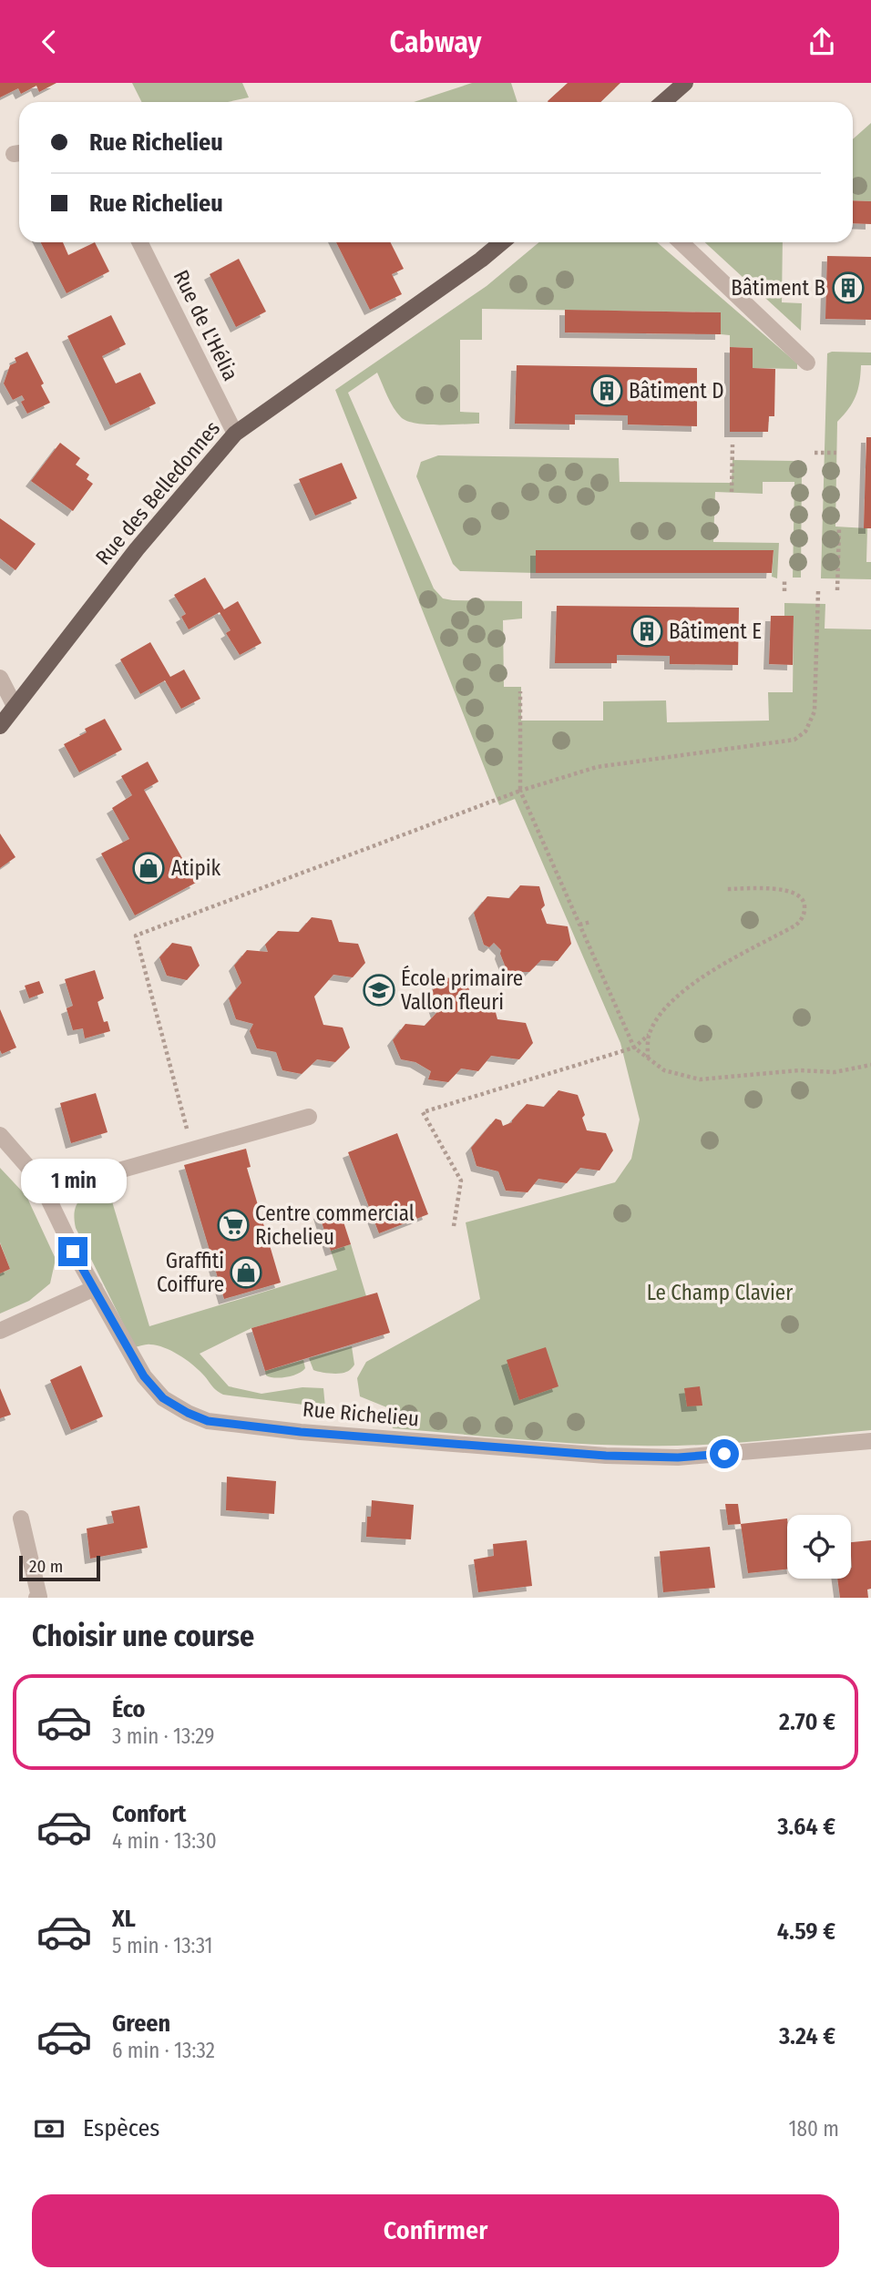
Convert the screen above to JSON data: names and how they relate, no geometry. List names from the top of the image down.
{
  "streets": {
    "main road": ["Rue des Belledonnes"],
    "street": ["Rue de L'Hélia", "Rue Richelieu"]
  },
  "crossings": [
    ["Rue de L'Hélia", "Rue des Belledonnes"]
  ],
  "parks": ["Le Champ Clavier"],
  "places": {
    "building": ["Bâtiment B", "Bâtiment D", "Bâtiment E"],
    "shop": ["Atipik", "Graffiti Coiffure"],
    "school or university": ["École primaire Vallon fleuri"],
    "supermarket": ["Centre commercial Richelieu"]
  },
  "scale_bar": "20 m",
  "page": {
    "header": "Cabway",
    "banner": ["Rue Richelieu", "Rue Richelieu"],
    "bubble": "1 min",
    "scale": "20 m",
    "heading": "Choisir une course",
    "list": [
      {
        "name": "Éco",
        "note": "3 min · 13:29",
        "value": "2.70 €"
      },
      {
        "name": "Confort",
        "note": "4 min · 13:30",
        "value": "3.64 €"
      },
      {
        "name": "XL",
        "note": "5 min · 13:31",
        "value": "4.59 €"
      },
      {
        "name": "Green",
        "note": "6 min · 13:32",
        "value": "3.24 €"
      }
    ],
    "pay": ["Espèces", "180 m"],
    "buttons": "Confirmer"
  }
}
